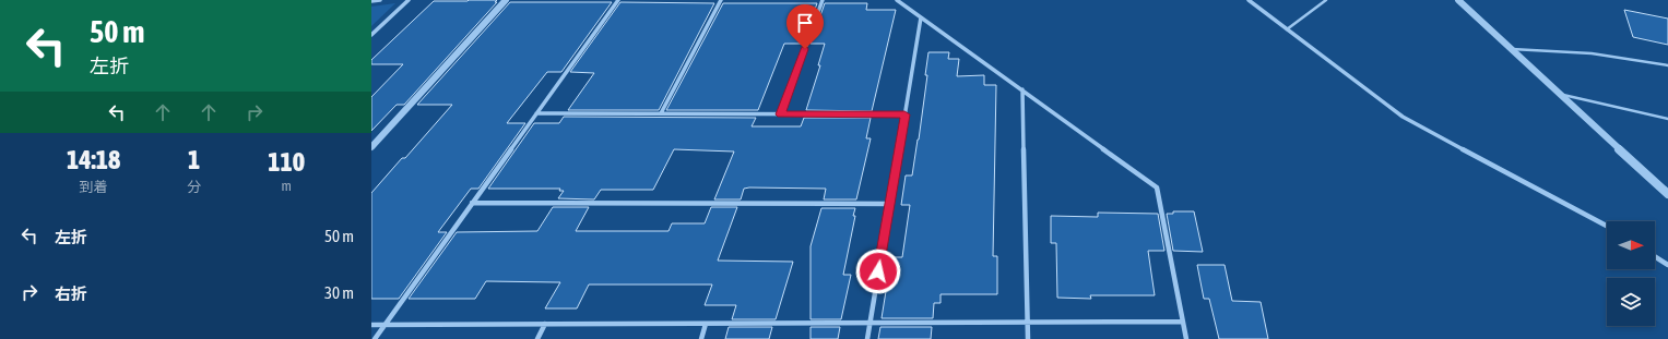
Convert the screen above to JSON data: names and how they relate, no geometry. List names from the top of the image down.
{
  "north": "right",
  "page": {
    "turn": ["50 m", "左折"],
    "eta": [
      "14:18",
      "到着",
      "1",
      "分",
      "110",
      "m"
    ],
    "list": [
      {
        "name": "左折",
        "value": "50 m"
      },
      {
        "name": "右折",
        "value": "30 m"
      }
    ]
  }
}
